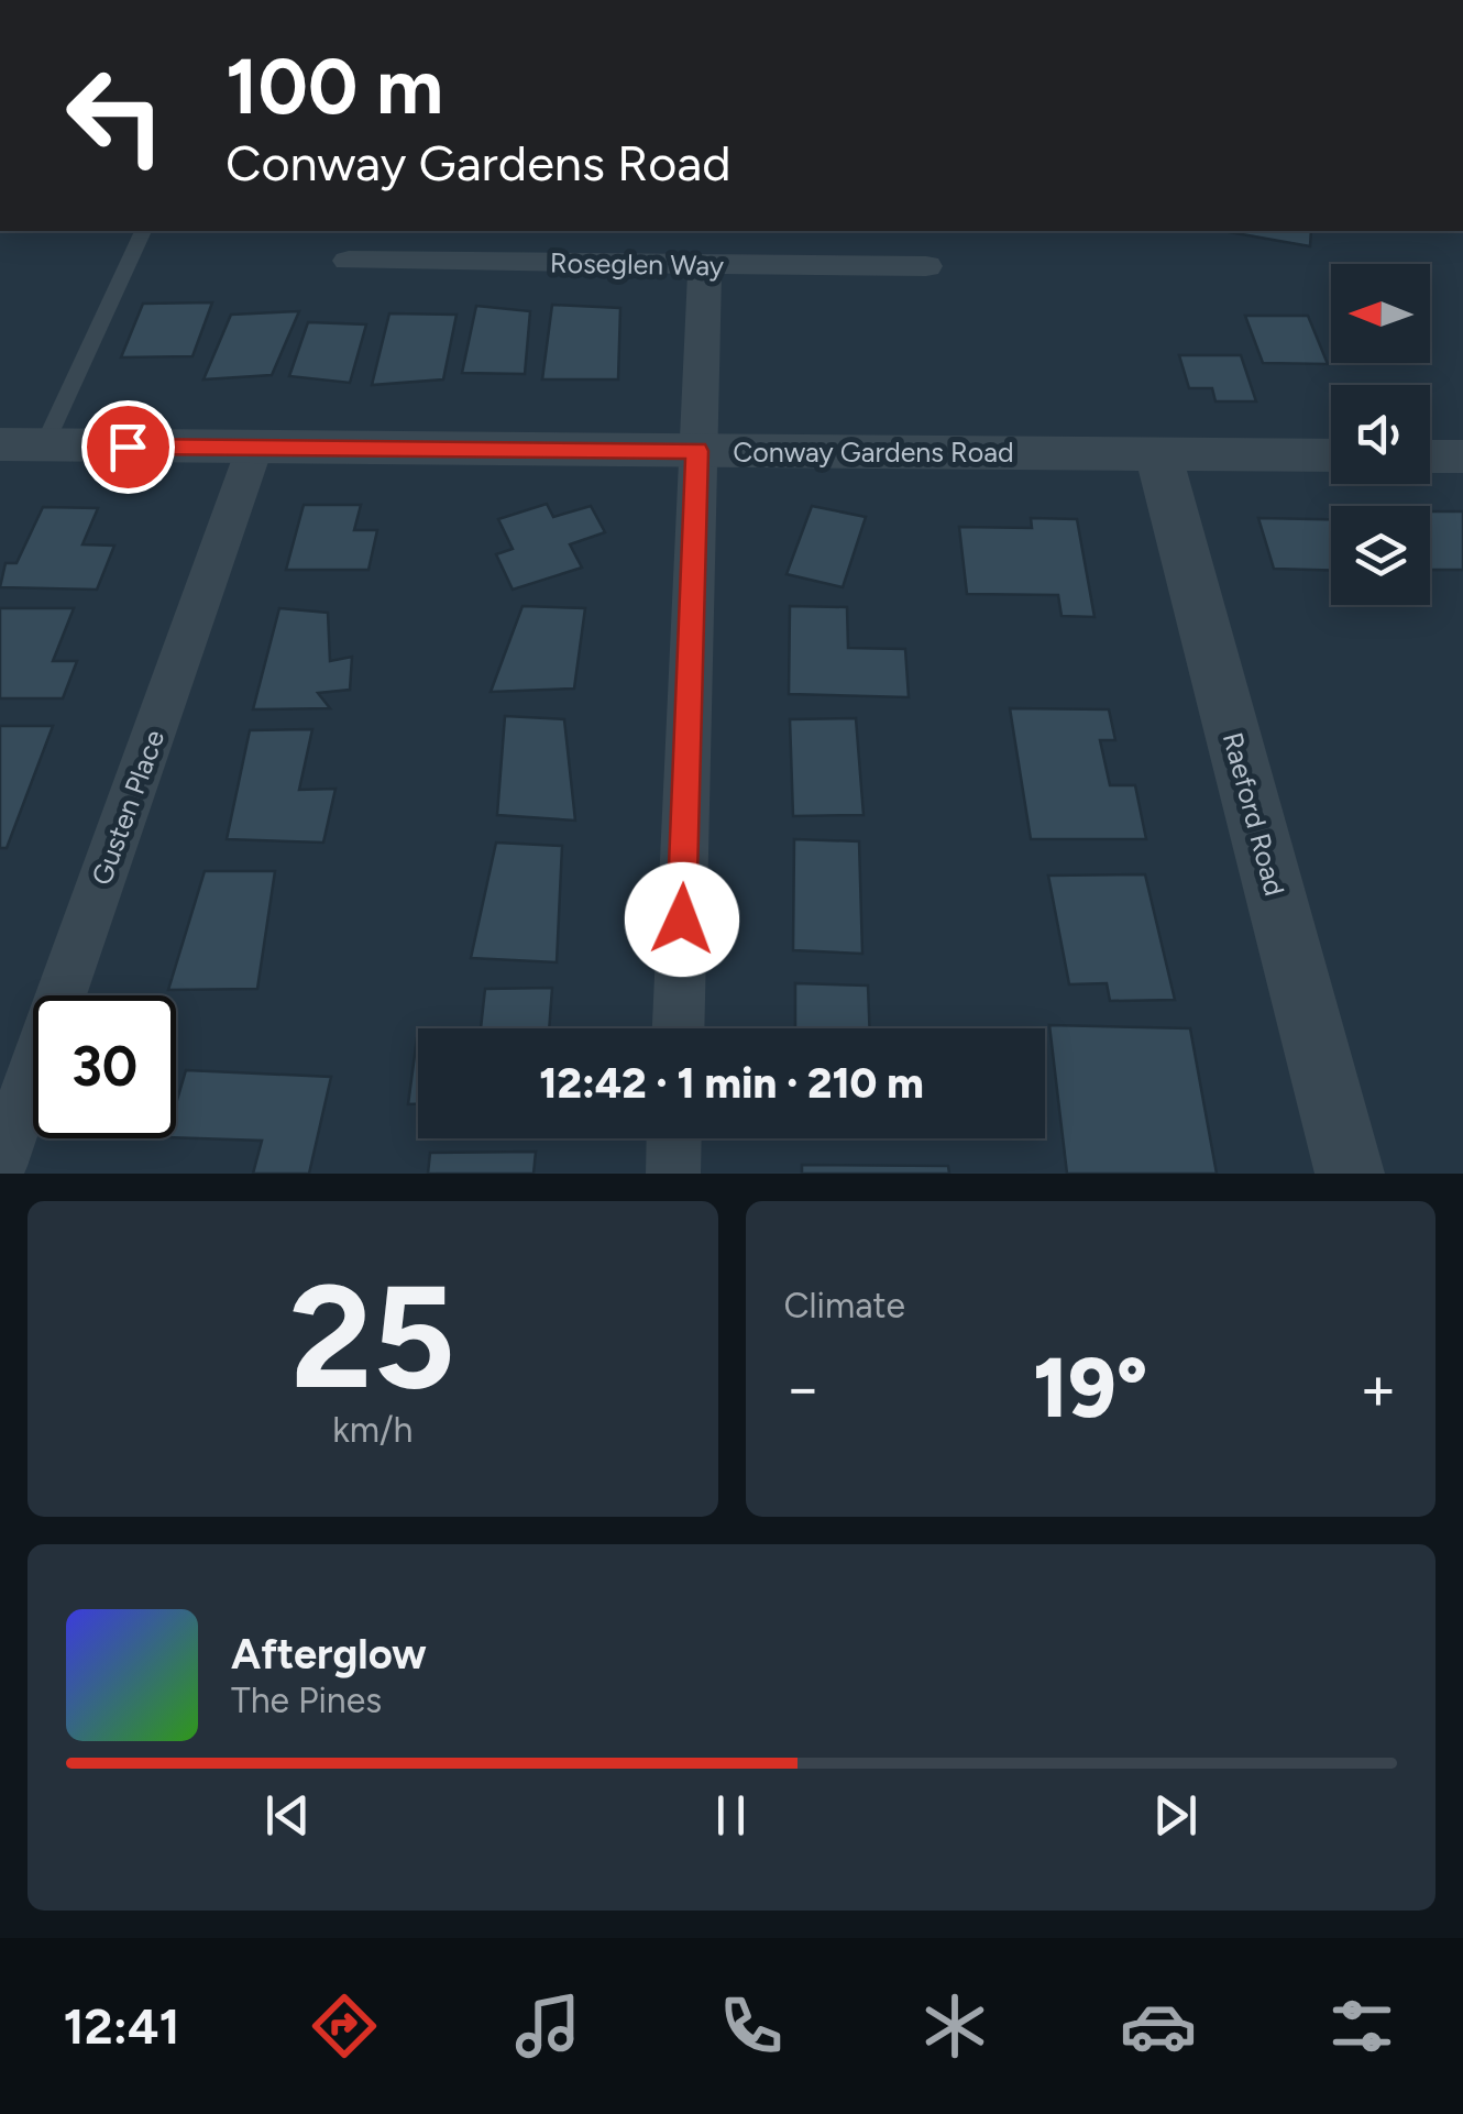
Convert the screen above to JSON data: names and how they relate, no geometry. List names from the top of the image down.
{
  "streets": {
    "street": [
      "Roseglen Way",
      "Conway Gardens Road",
      "Gusten Place",
      "Raeford Road"
    ]
  },
  "crossings": [
    ["Conway Gardens Road", "Gusten Place"],
    ["Conway Gardens Road", "Raeford Road"]
  ],
  "north": "left",
  "page": {
    "turn": ["100 m", "Conway Gardens Road"],
    "limit": "30",
    "trip": "12:42 · 1 min · 210 m",
    "tile": [
      ["25", "km/h"],
      "Climate"
    ],
    "heat": ["−", "19°", "+"],
    "song": ["Afterglow", "The Pines"],
    "tabs": "12:41"
  }
}
